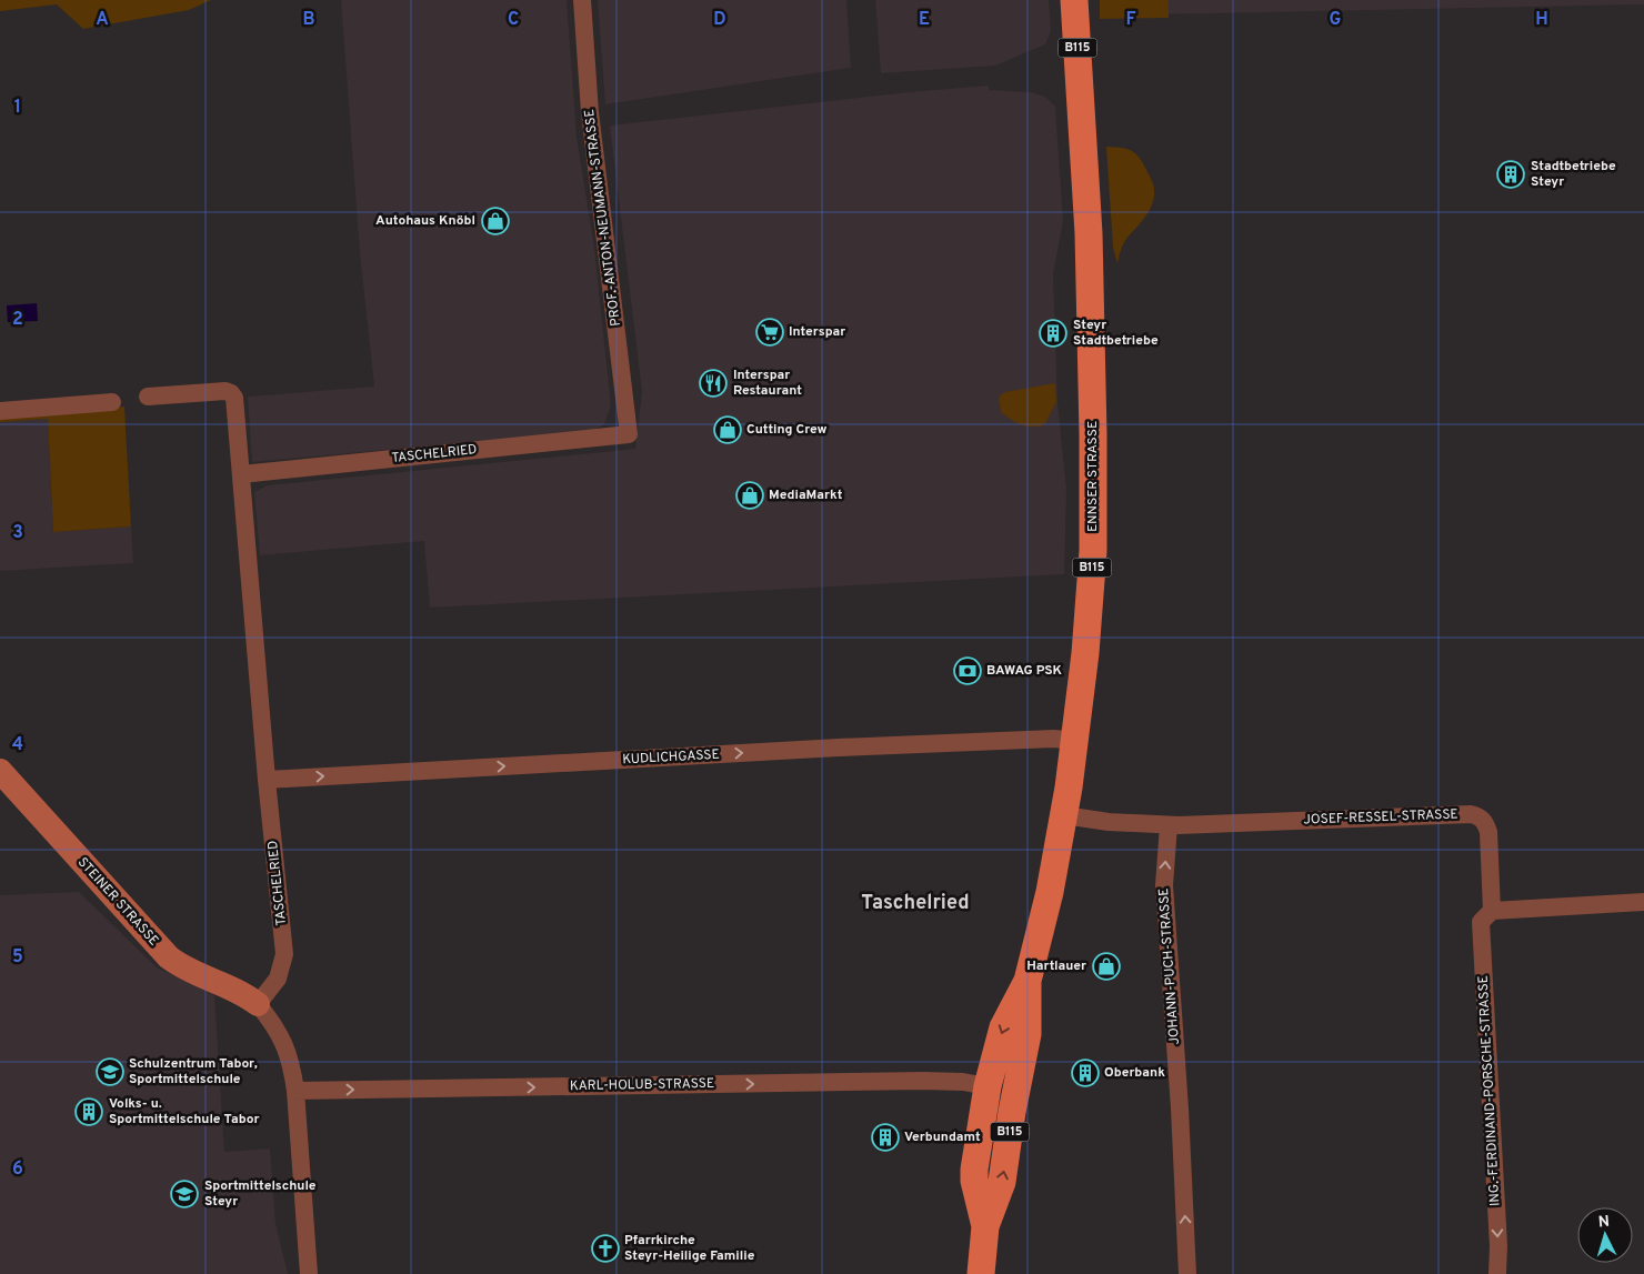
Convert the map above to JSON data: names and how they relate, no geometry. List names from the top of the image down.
{
  "streets": {
    "main road": ["B115", "ENNSER STRASSE"],
    "street": [
      "PROF.-ANTON-NEUMANN-STRASSE",
      "TASCHELRIED",
      "KUDLICHGASSE",
      "JOSEF-RESSEL-STRASSE",
      "STEINER STRASSE",
      "JOHANN-PUCH-STRASSE",
      "KARL-HOLUB-STRASSE",
      "ING.-FERDINAND-PORSCHE-STRASSE"
    ]
  },
  "crossings": [
    ["PROF.-ANTON-NEUMANN-STRASSE", "TASCHELRIED"],
    ["TASCHELRIED", "KUDLICHGASSE"],
    ["TASCHELRIED", "STEINER STRASSE"],
    ["ENNSER STRASSE", "KUDLICHGASSE"],
    ["ENNSER STRASSE", "JOSEF-RESSEL-STRASSE"],
    ["ENNSER STRASSE", "KARL-HOLUB-STRASSE"],
    ["JOSEF-RESSEL-STRASSE", "JOHANN-PUCH-STRASSE"],
    ["JOSEF-RESSEL-STRASSE", "ING.-FERDINAND-PORSCHE-STRASSE"]
  ],
  "one_way": [
    "KUDLICHGASSE",
    "JOHANN-PUCH-STRASSE",
    "KARL-HOLUB-STRASSE",
    "ING.-FERDINAND-PORSCHE-STRASSE"
  ],
  "districts": ["Taschelried"],
  "places": {
    "building": [
      "Stadtbetriebe Steyr",
      "Steyr Stadtbetriebe",
      "Oberbank",
      "Volks- u. Sportmittelschule Tabor",
      "Verbundamt"
    ],
    "shop": [
      "Autohaus Knöbl",
      "Cutting Crew",
      "MediaMarkt",
      "Hartlauer"
    ],
    "supermarket": ["Interspar"],
    "restaurant": ["Interspar Restaurant"],
    "bank": ["BAWAG PSK"],
    "school or university": ["Schulzentrum Tabor, Sportmittelschule", "Sportmittelschule Steyr"],
    "church": ["Pfarrkirche Steyr-Heilige Familie"]
  },
  "north": "top",
  "grid": {
    "columns": [
      "A",
      "B",
      "C",
      "D",
      "E",
      "F",
      "G",
      "H"
    ],
    "rows": [
      "1",
      "2",
      "3",
      "4",
      "5",
      "6"
    ]
  }
}
